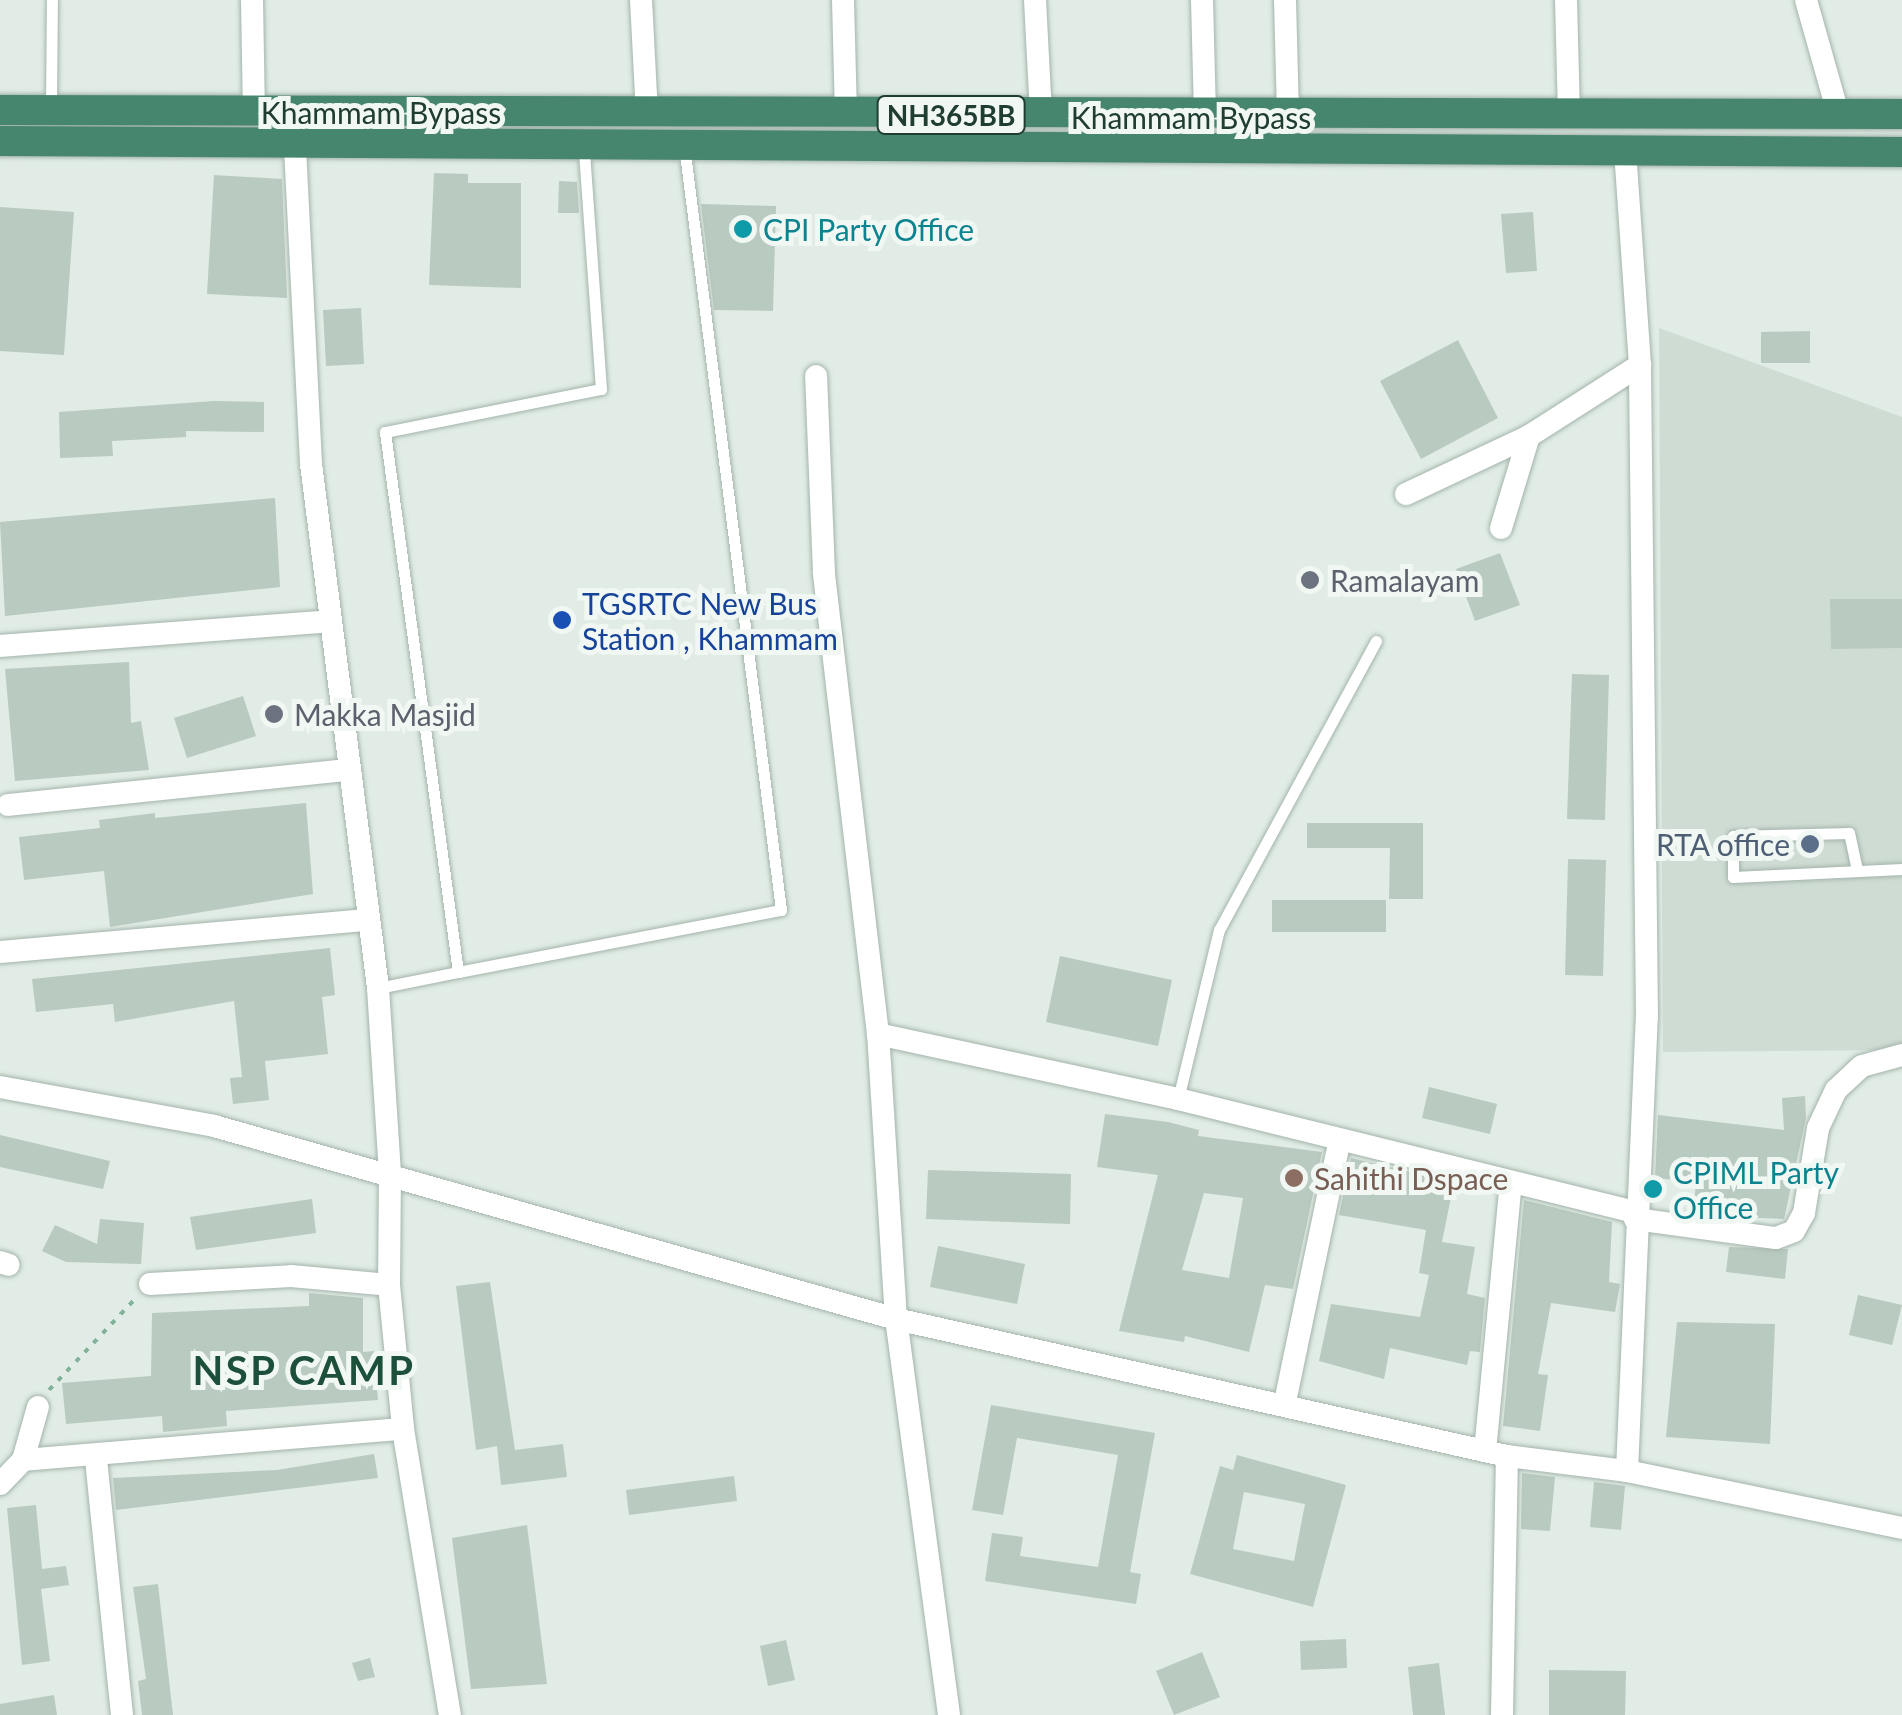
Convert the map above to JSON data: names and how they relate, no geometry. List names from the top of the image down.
{
  "streets": {
    "highway": ["Khammam Bypass", "NH365BB"]
  },
  "districts": ["NSP CAMP"],
  "places": [
    "CPI Party Office",
    "Ramalayam",
    "TGSRTC New Bus Station , Khammam",
    "Makka Masjid",
    "RTA office",
    "Sahithi Dspace",
    "CPIML Party Office"
  ]
}
